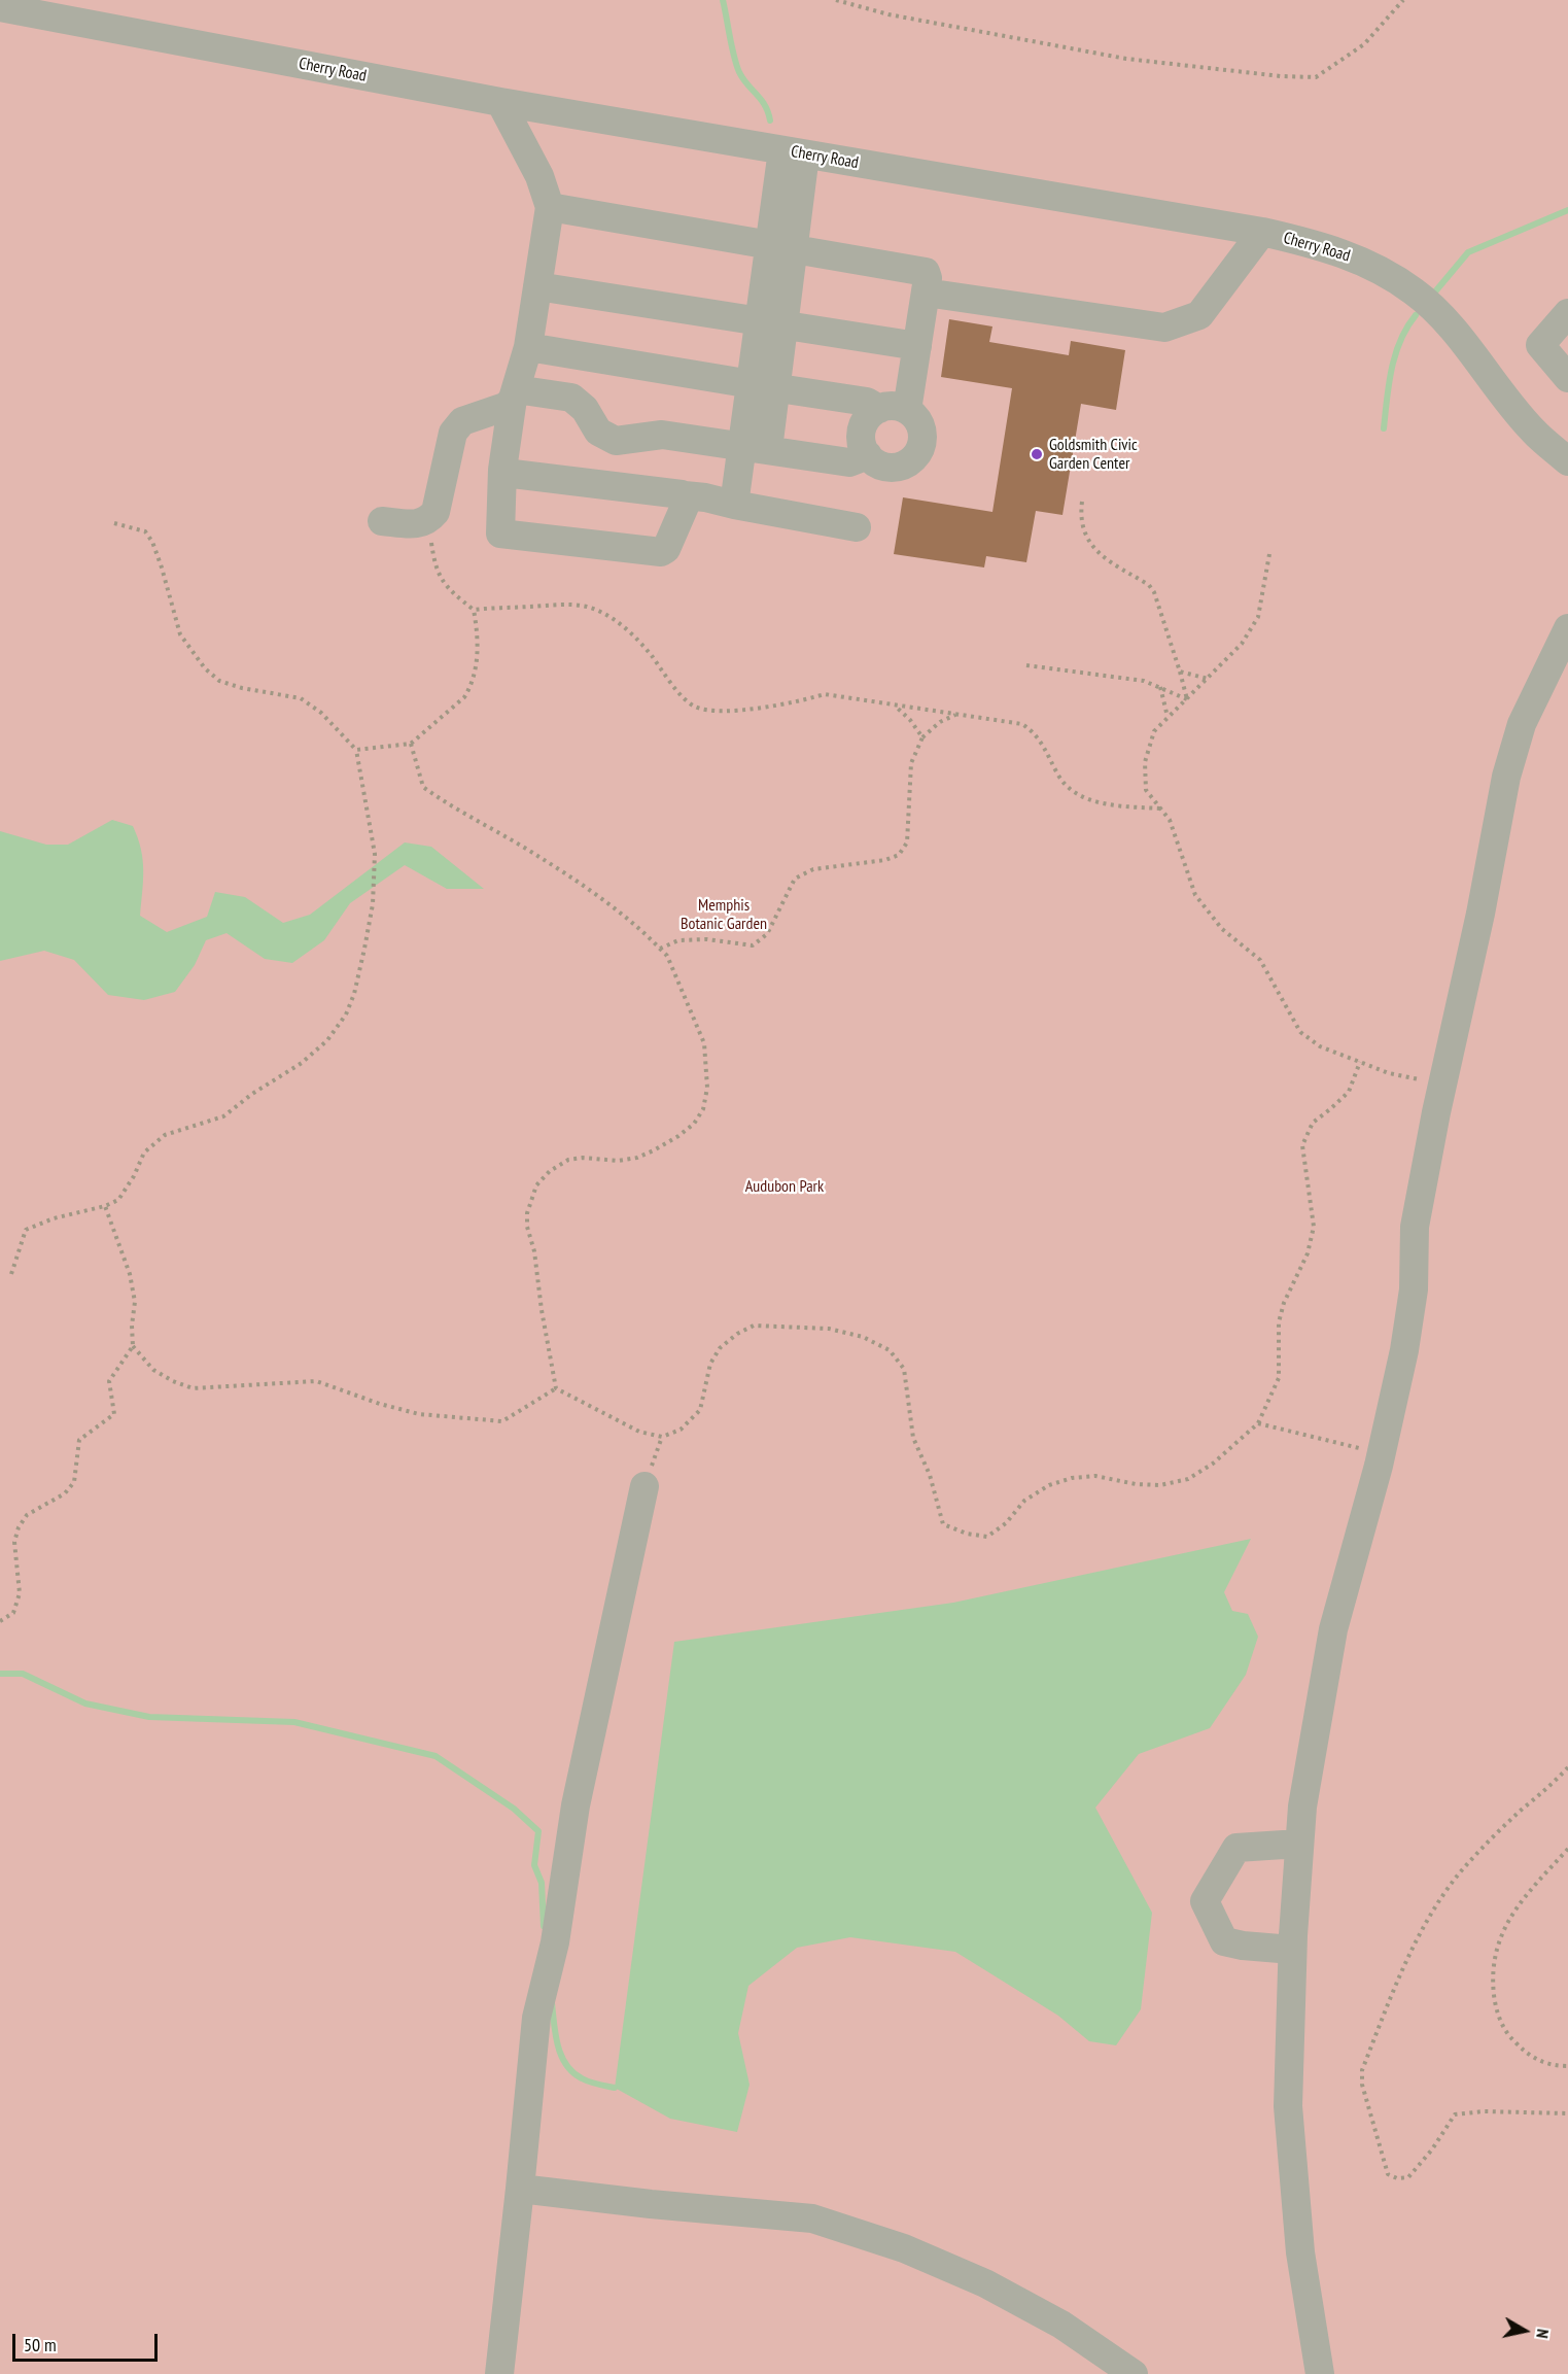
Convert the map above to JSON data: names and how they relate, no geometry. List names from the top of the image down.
{
  "streets": {
    "street": ["Cherry Road"]
  },
  "parks": ["Memphis Botanic Garden", "Audubon Park"],
  "places": ["Goldsmith Civic Garden Center"],
  "scale_bar": "50 m",
  "north": "right"
}
